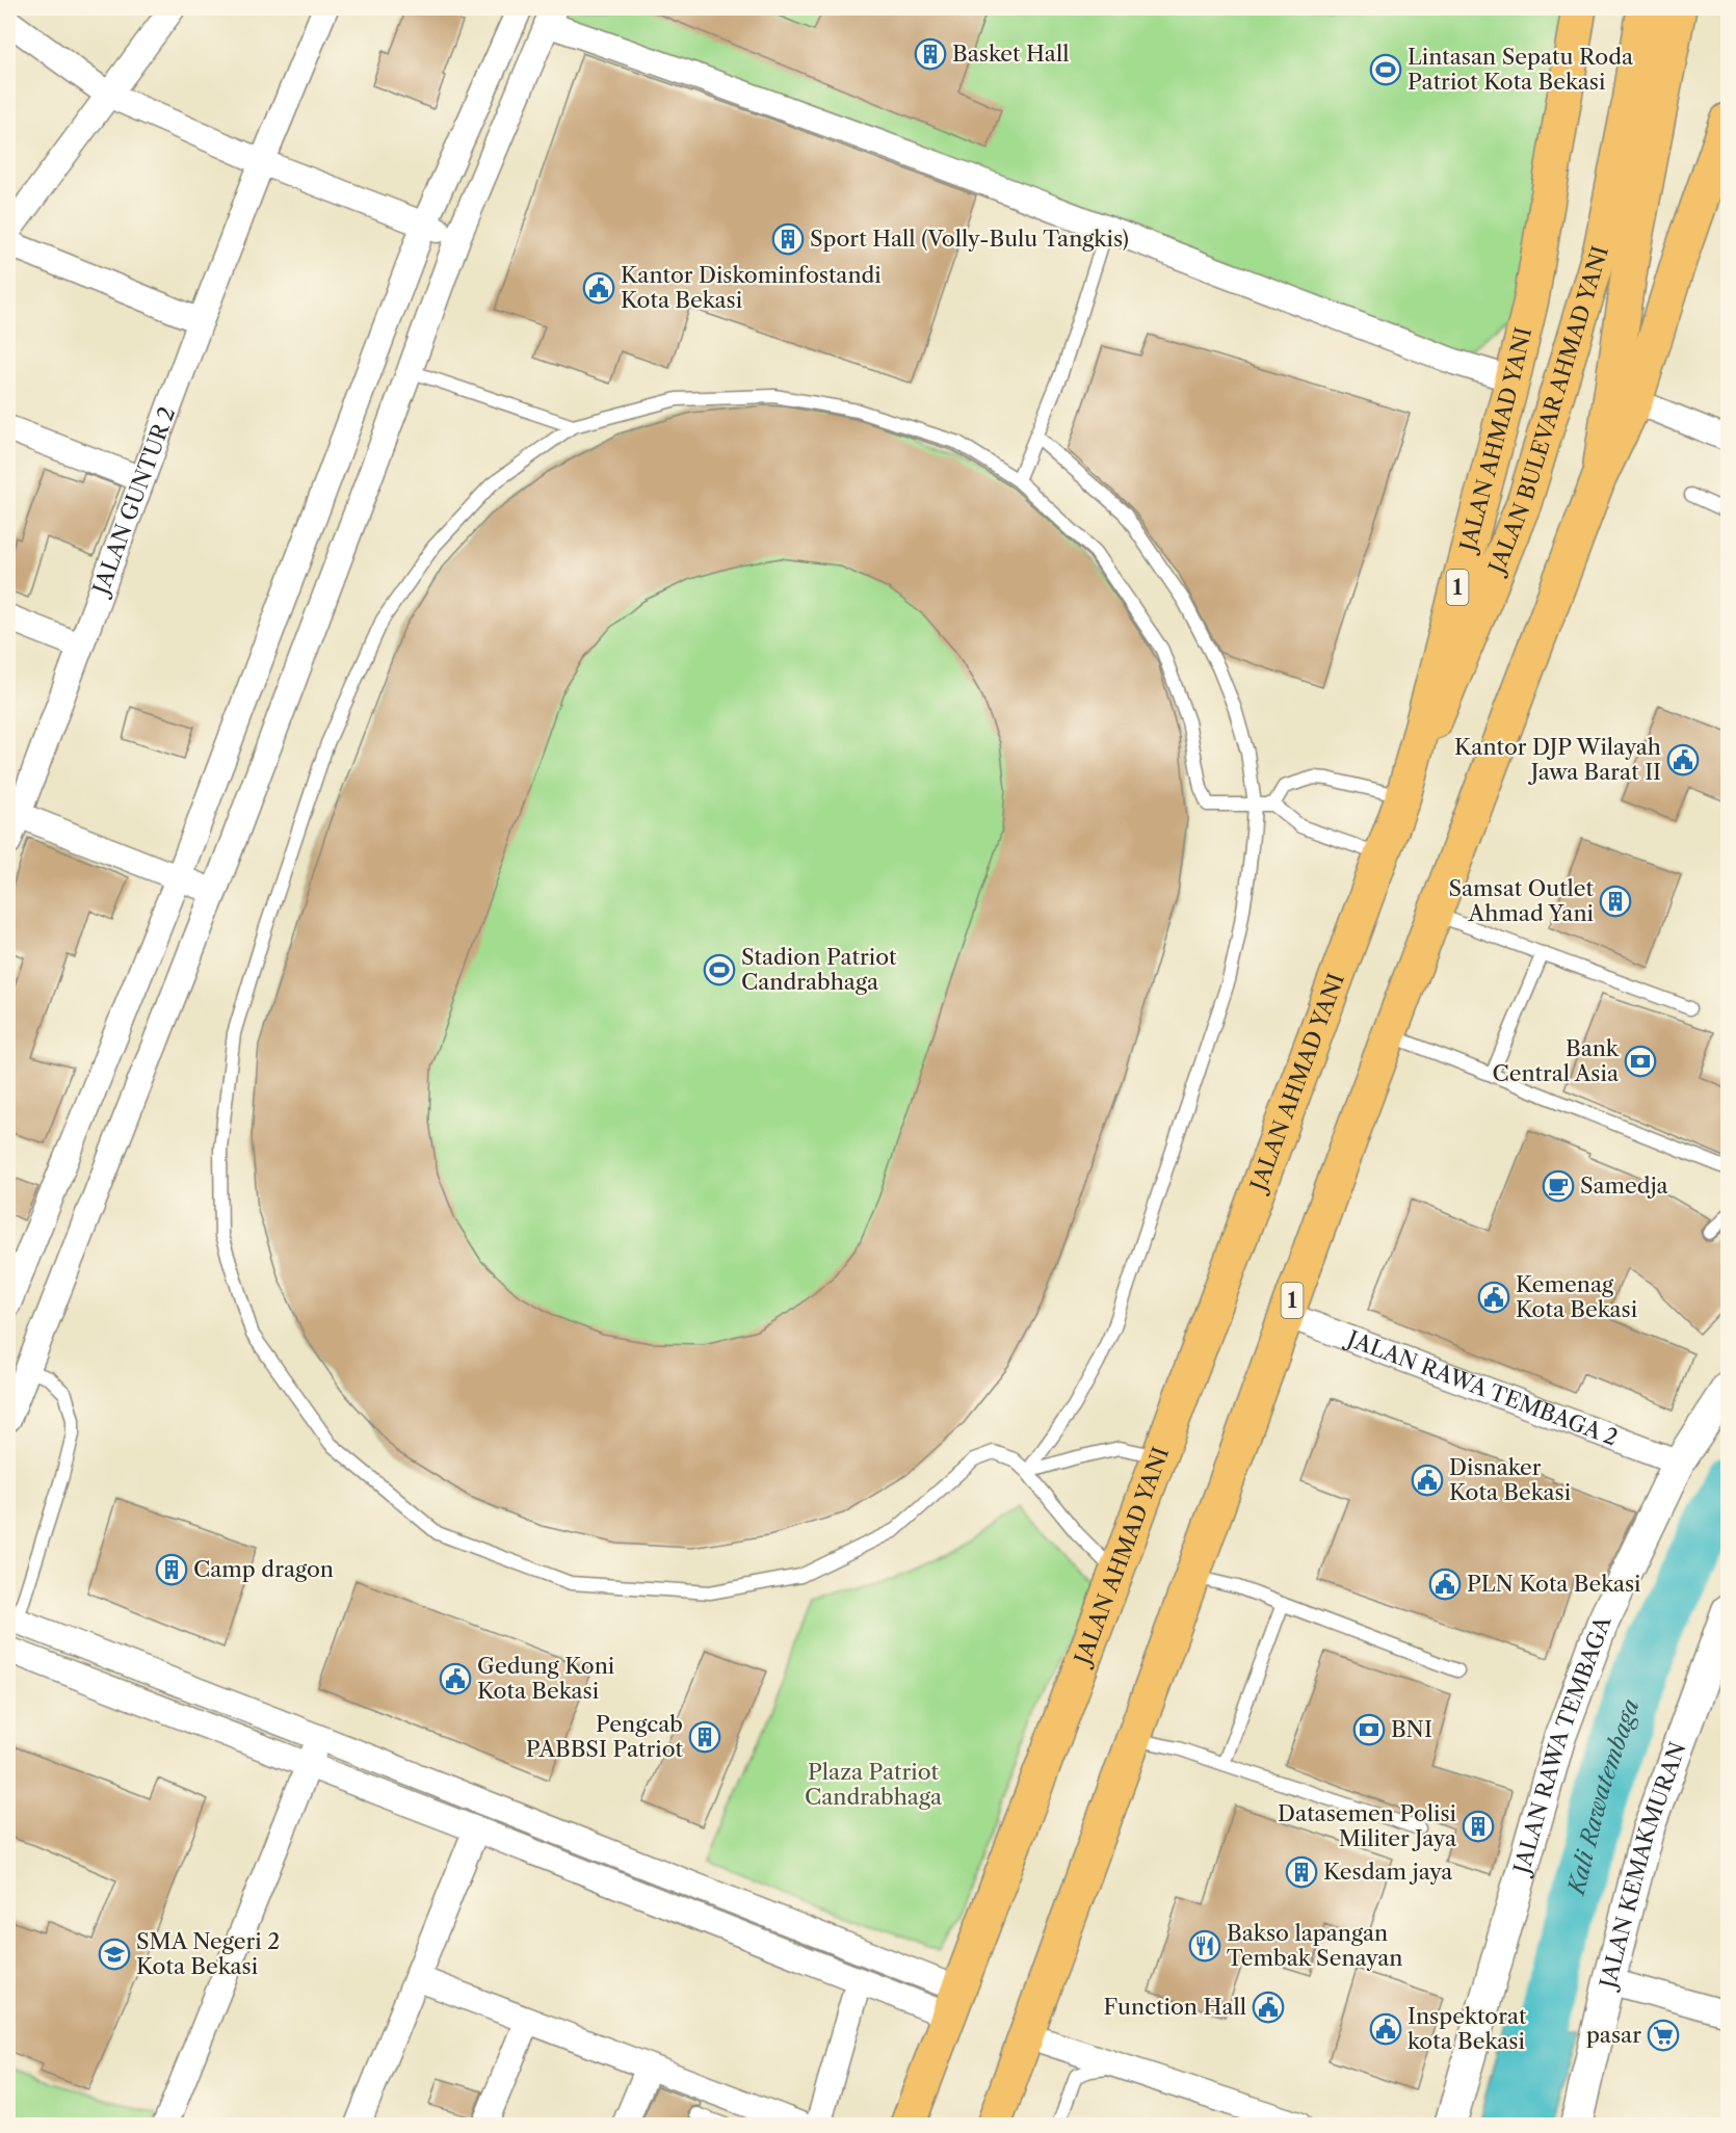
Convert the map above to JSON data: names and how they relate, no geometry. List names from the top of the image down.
{
  "streets": {
    "main road": ["JALAN BULEVAR AHMAD YANI", "JALAN AHMAD YANI", "1"],
    "street": [
      "JALAN GUNTUR 2",
      "JALAN RAWA TEMBAGA 2",
      "JALAN RAWA TEMBAGA",
      "JALAN KEMAKMURAN"
    ]
  },
  "crossings": [
    ["JALAN BULEVAR AHMAD YANI", "JALAN AHMAD YANI"],
    ["JALAN BULEVAR AHMAD YANI", "1"],
    ["1", "JALAN RAWA TEMBAGA 2"],
    ["JALAN RAWA TEMBAGA 2", "JALAN RAWA TEMBAGA"]
  ],
  "water": ["Kali Rawatembaga"],
  "parks": ["Plaza Patriot Candrabhaga"],
  "places": {
    "building": [
      "Basket Hall",
      "Sport Hall (Volly-Bulu Tangkis)",
      "Samsat Outlet Ahmad Yani",
      "Camp dragon",
      "Pengcab PABBSI Patriot",
      "Datasemen Polisi Militer Jaya",
      "Kesdam jaya"
    ],
    "sports": ["Lintasan Sepatu Roda Patriot Kota Bekasi", "Stadion Patriot Candrabhaga"],
    "public building": [
      "Kantor Diskominfostandi Kota Bekasi",
      "Kantor DJP Wilayah Jawa Barat II",
      "Kemenag Kota Bekasi",
      "Disnaker Kota Bekasi",
      "PLN Kota Bekasi",
      "Gedung Koni Kota Bekasi",
      "Function Hall",
      "Inspektorat kota Bekasi"
    ],
    "bank": ["Bank Central Asia", "BNI"],
    "cafe": ["Samedja"],
    "restaurant": ["Bakso lapangan Tembak Senayan"],
    "school or university": ["SMA Negeri 2 Kota Bekasi"],
    "supermarket": ["pasar"]
  }
}
